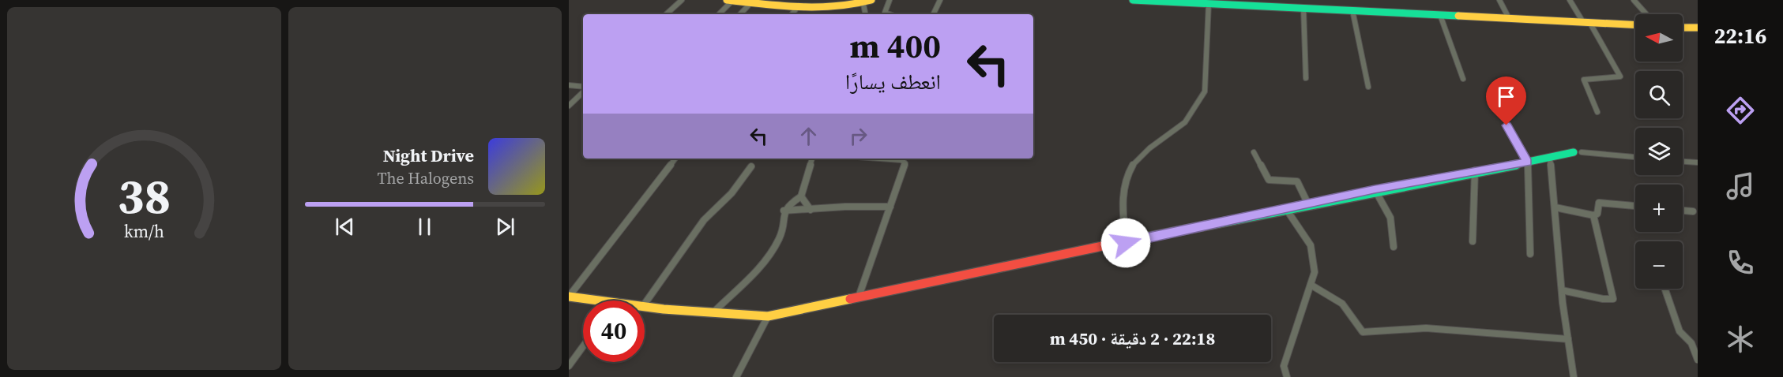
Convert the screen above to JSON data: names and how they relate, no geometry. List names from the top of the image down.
{
  "north": "left",
  "page": {
    "tabs": "22:16",
    "map_buttons": ["+", "−"],
    "turn": ["400 m", "انعطف يسارًا"],
    "song": ["Night Drive", "The Halogens"],
    "limit": "40",
    "trip": "22:18 · 2 دقيقة · 450 m",
    "gauge": ["38", "km/h"]
  }
}
